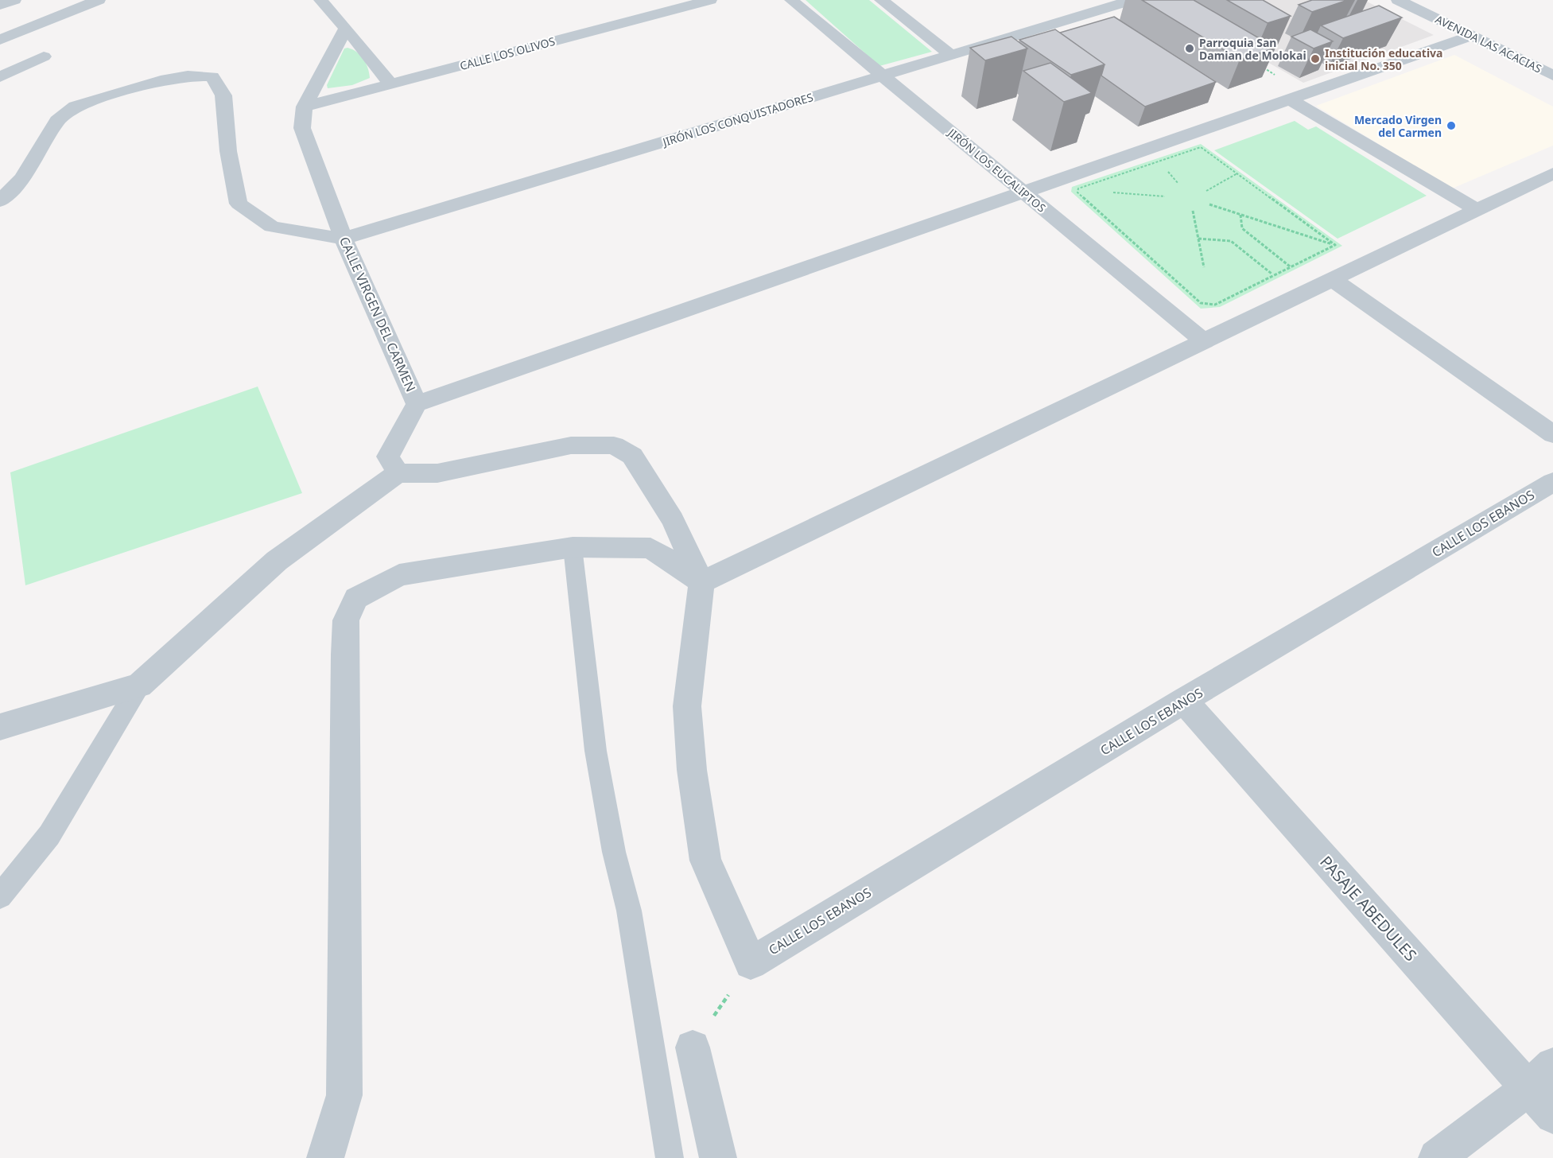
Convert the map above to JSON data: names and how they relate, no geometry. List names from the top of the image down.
{
  "streets": {
    "street": [
      "AVENIDA LAS ACACIAS",
      "CALLE LOS OLIVOS",
      "JIRÓN LOS CONQUISTADORES",
      "JIRÓN LOS EUCALIPTOS",
      "CALLE VIRGEN DEL CARMEN",
      "CALLE LOS EBANOS",
      "PASAJE ABEDULES"
    ]
  },
  "crossings": [
    ["CALLE LOS OLIVOS", "CALLE VIRGEN DEL CARMEN"],
    ["JIRÓN LOS CONQUISTADORES", "JIRÓN LOS EUCALIPTOS"],
    ["JIRÓN LOS CONQUISTADORES", "CALLE VIRGEN DEL CARMEN"],
    ["CALLE LOS EBANOS", "PASAJE ABEDULES"]
  ],
  "places": ["Parroquia San Damian de Molokai", "Institución educativa inicial No. 350", "Mercado Virgen del Carmen"]
}
